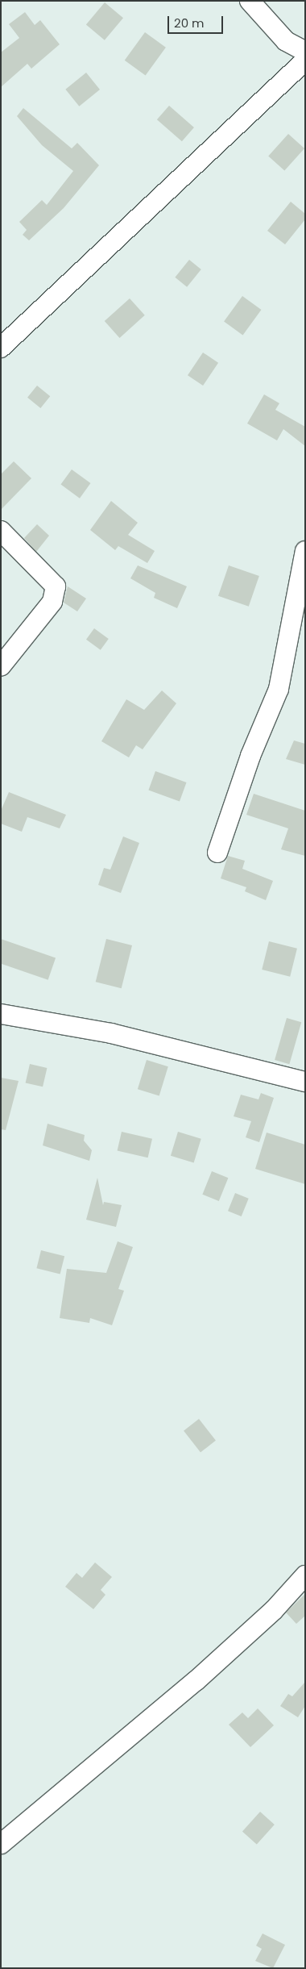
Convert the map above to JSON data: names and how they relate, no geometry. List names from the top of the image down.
{
  "scale_bar": "20 m"
}
